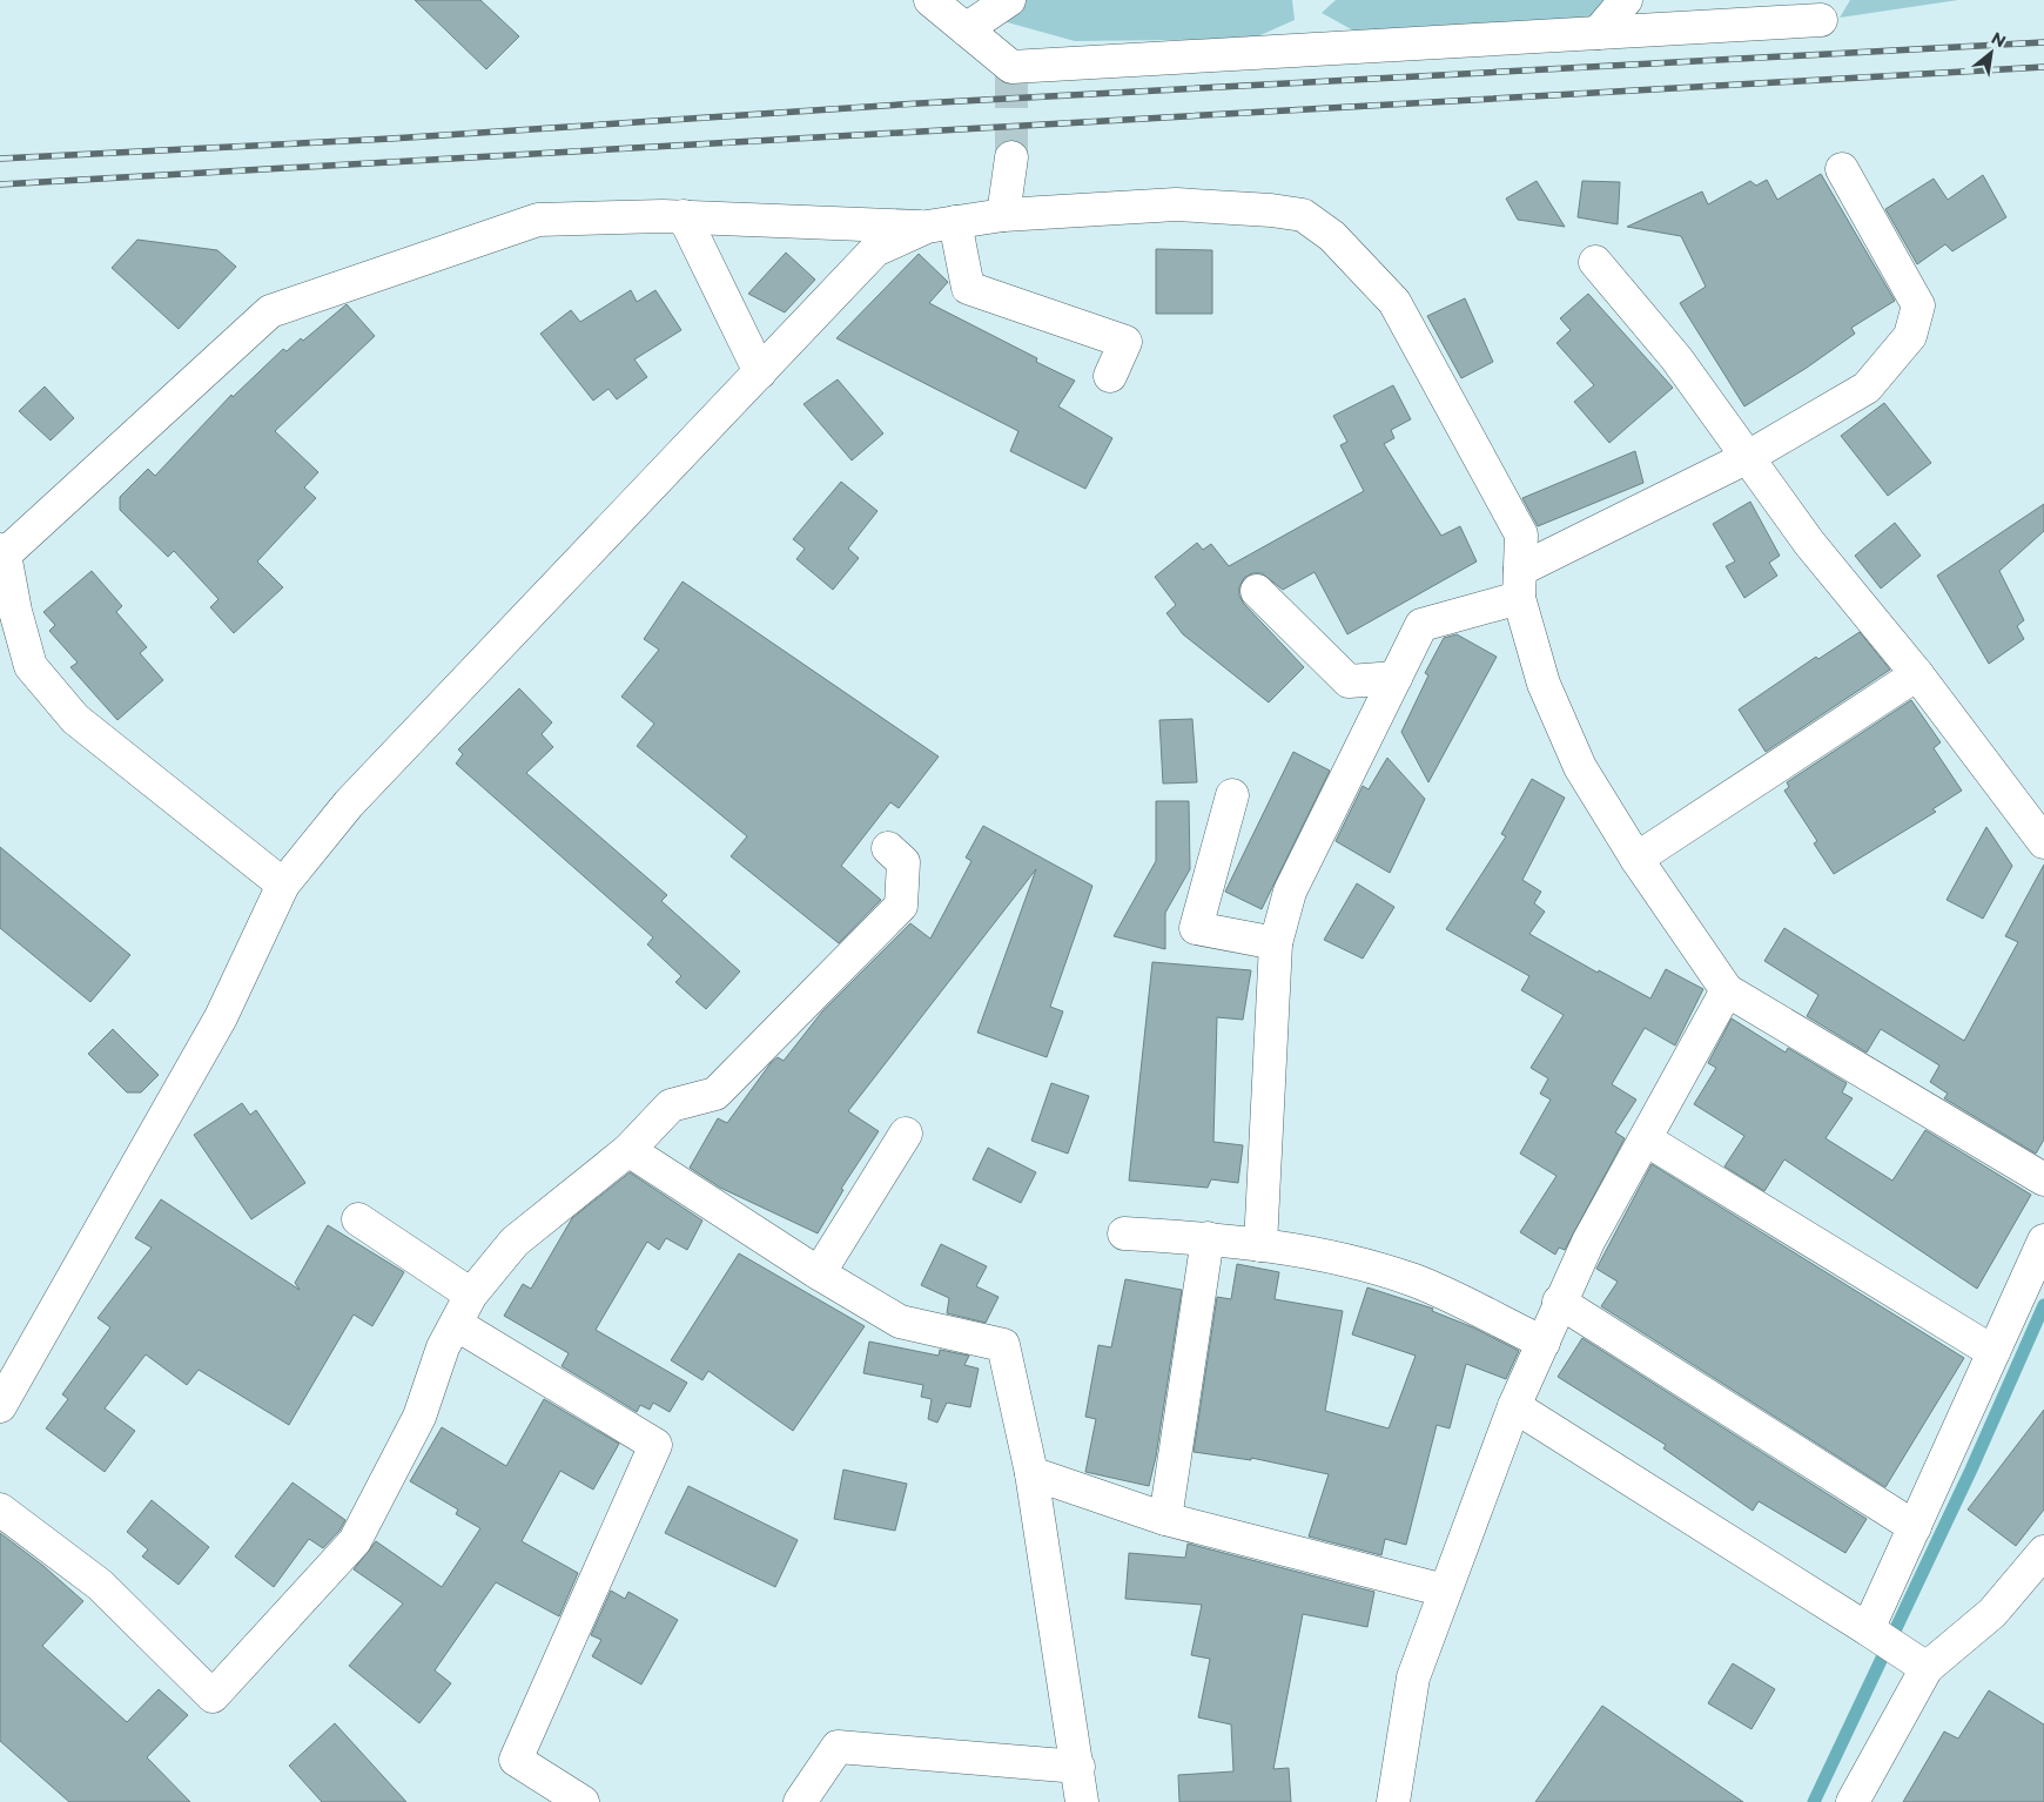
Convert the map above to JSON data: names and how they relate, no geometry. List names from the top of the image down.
{
  "north": "top right"
}
